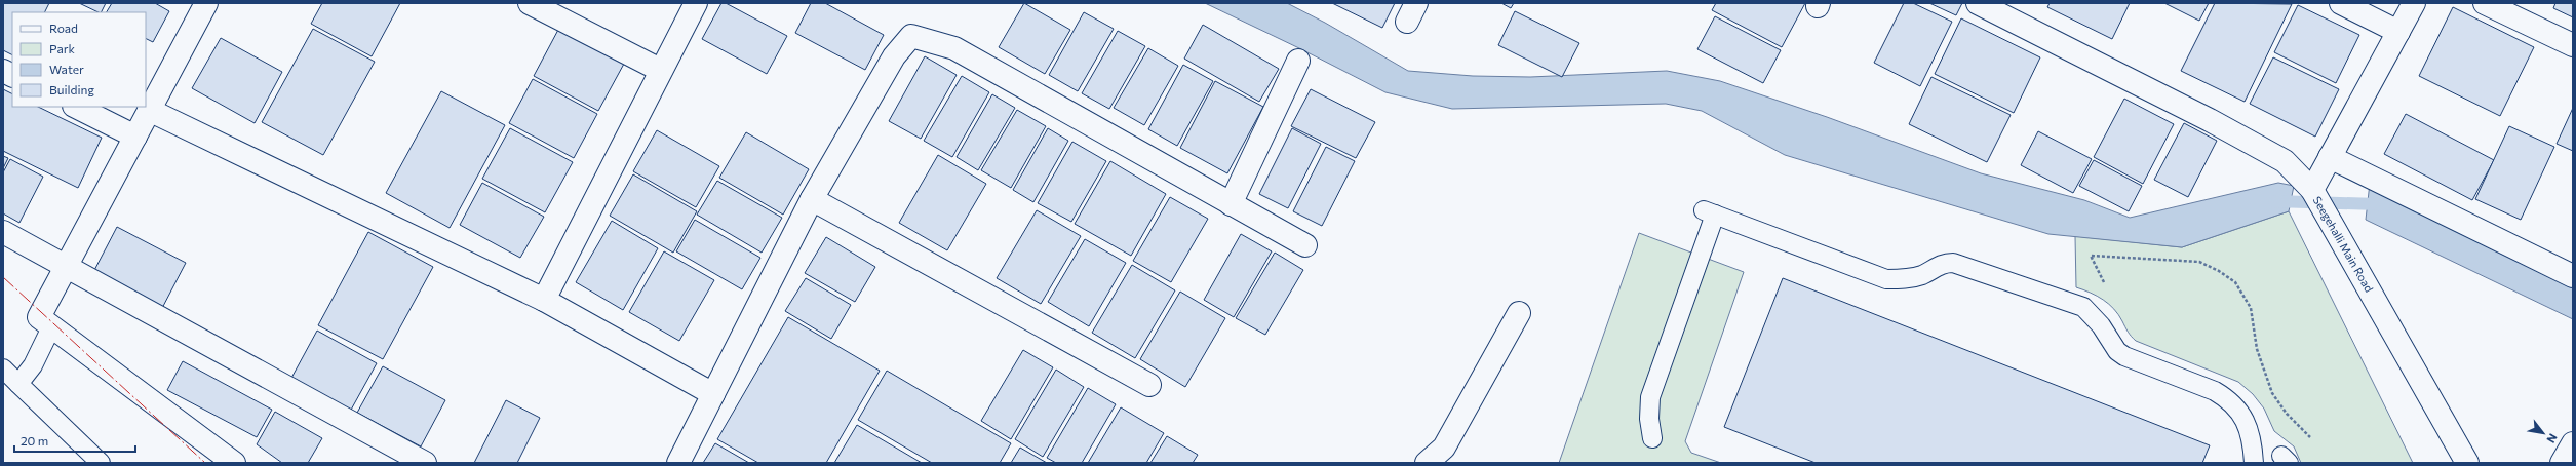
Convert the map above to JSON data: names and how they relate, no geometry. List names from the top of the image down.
{
  "streets": {
    "street": ["Seegehalli Main Road"]
  },
  "legend": [
    "Road",
    "Park",
    "Water",
    "Building"
  ],
  "scale_bar": "20 m",
  "north": "bottom right"
}
